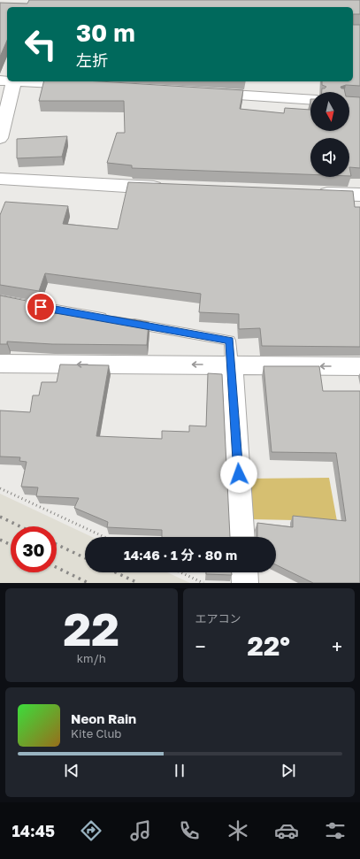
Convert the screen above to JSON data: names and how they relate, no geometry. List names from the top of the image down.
{
  "north": "bottom",
  "page": {
    "turn": ["30 m", "左折"],
    "limit": "30",
    "trip": "14:46 · 1 分 · 80 m",
    "tile": [
      ["22", "km/h"],
      "エアコン"
    ],
    "heat": ["−", "22°", "+"],
    "song": ["Neon Rain", "Kite Club"],
    "tabs": "14:45"
  }
}
